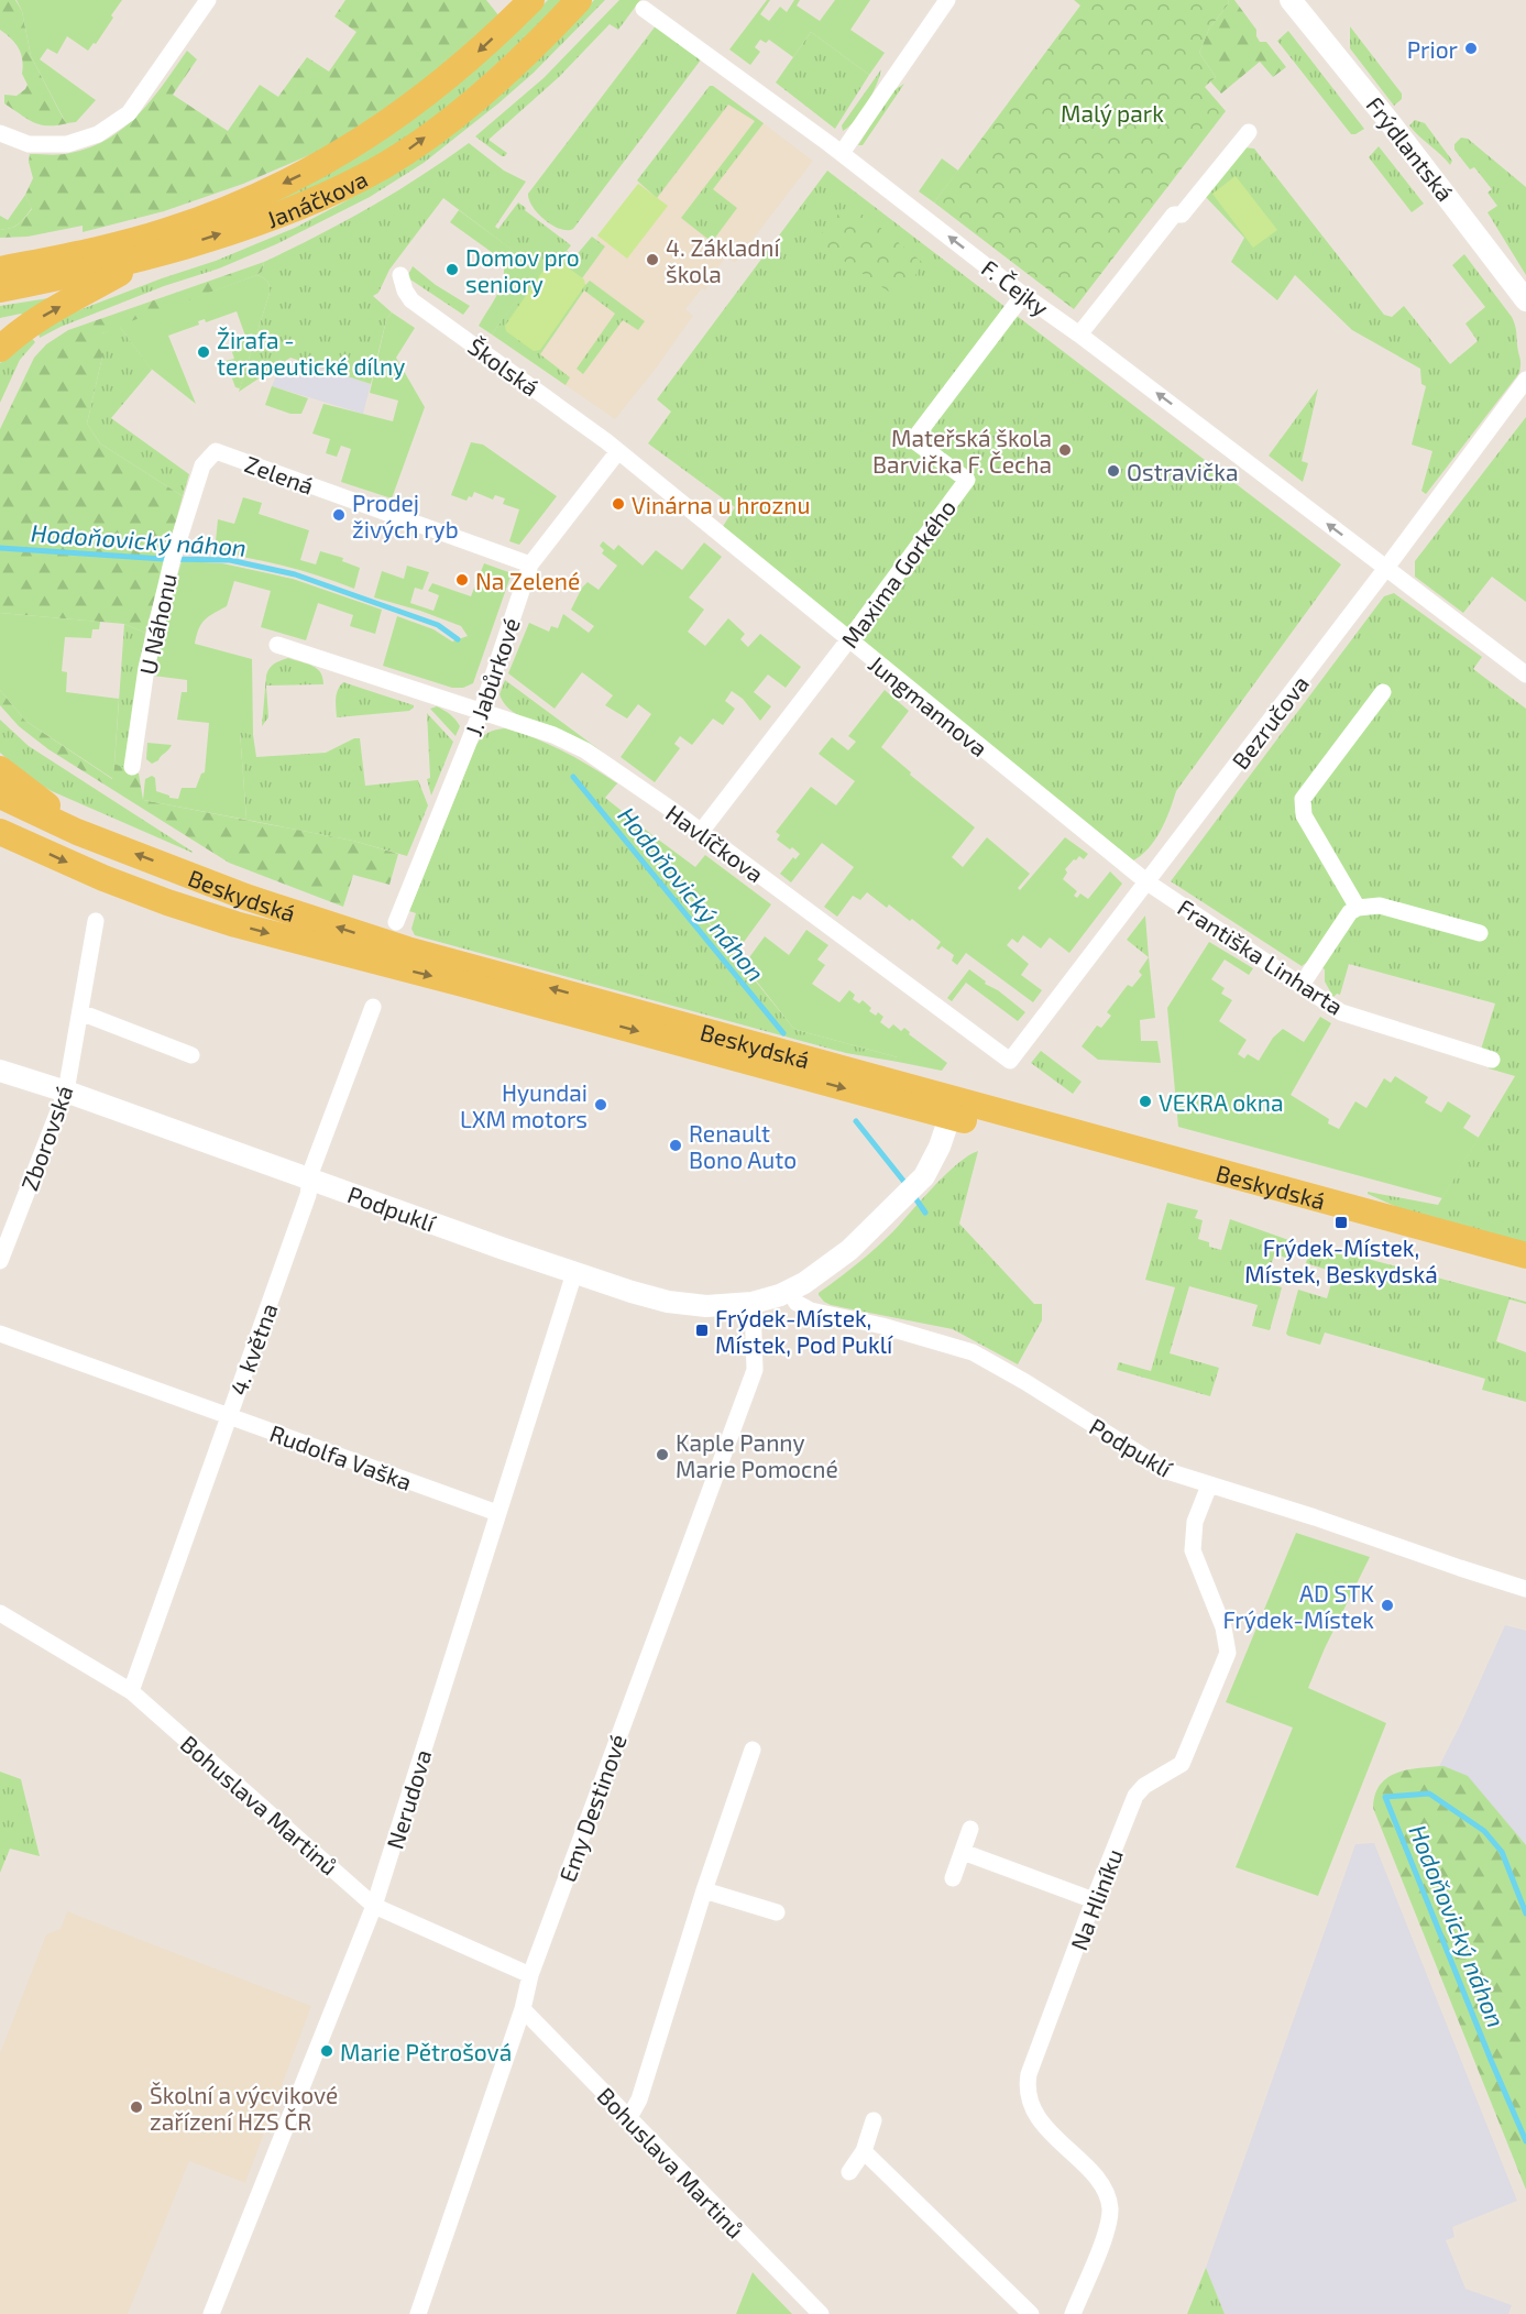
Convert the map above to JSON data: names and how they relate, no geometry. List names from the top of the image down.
{
  "streets": {
    "main road": ["Janáčkova", "Beskydská"],
    "street": [
      "Frýdlantská",
      "F. Čejky",
      "Školská",
      "Zelená",
      "Maxima Gorkého",
      "U Náhonu",
      "J. Jabůrkové",
      "Jungmannova",
      "Bezručova",
      "Havlíčkova",
      "Františka Linharta",
      "Zborovská",
      "Podpuklí",
      "4. května",
      "Rudolfa Vaška",
      "Nerudova",
      "Bohuslava Martinů",
      "Emy Destinové",
      "Na Hliníku"
    ]
  },
  "crossings": [
    ["F. Čejky", "Maxima Gorkého"],
    ["F. Čejky", "Bezručova"],
    ["Školská", "J. Jabůrkové"],
    ["Školská", "Jungmannova"],
    ["Zelená", "U Náhonu"],
    ["Zelená", "J. Jabůrkové"],
    ["Maxima Gorkého", "Jungmannova"],
    ["Maxima Gorkého", "Havlíčkova"],
    ["J. Jabůrkové", "Jungmannova"],
    ["J. Jabůrkové", "Havlíčkova"],
    ["Jungmannova", "Bezručova"],
    ["Jungmannova", "Františka Linharta"],
    ["Bezručova", "Havlíčkova"],
    ["Bezručova", "Františka Linharta"],
    ["Beskydská", "Podpuklí"],
    ["Zborovská", "Podpuklí"],
    ["Podpuklí", "4. května"],
    ["Podpuklí", "Nerudova"],
    ["Podpuklí", "Emy Destinové"],
    ["Podpuklí", "Na Hliníku"],
    ["4. května", "Rudolfa Vaška"],
    ["4. května", "Bohuslava Martinů"],
    ["Rudolfa Vaška", "Nerudova"],
    ["Nerudova", "Bohuslava Martinů"],
    ["Bohuslava Martinů", "Emy Destinové"]
  ],
  "one_way": ["F. Čejky"],
  "water": ["Hodoňovický náhon"],
  "parks": ["Malý park"],
  "places": {
    "other": [
      "Prior",
      "4. Základní škola",
      "Domov pro seniory",
      "Žirafa - terapeutické dílny",
      "Mateřská škola Barvička F. Čecha",
      "Ostravička",
      "Vinárna u hroznu",
      "Prodej živých ryb",
      "Na Zelené",
      "VEKRA okna",
      "Hyundai LXM motors",
      "Renault Bono Auto",
      "Kaple Panny Marie Pomocné",
      "AD STK Frýdek-Místek",
      "Marie Pětrošová",
      "Školní a výcvikové zařízení HZS ČR"
    ],
    "transit": ["Frýdek-Místek, Místek, Beskydská", "Frýdek-Místek, Místek, Pod Puklí"]
  }
}
